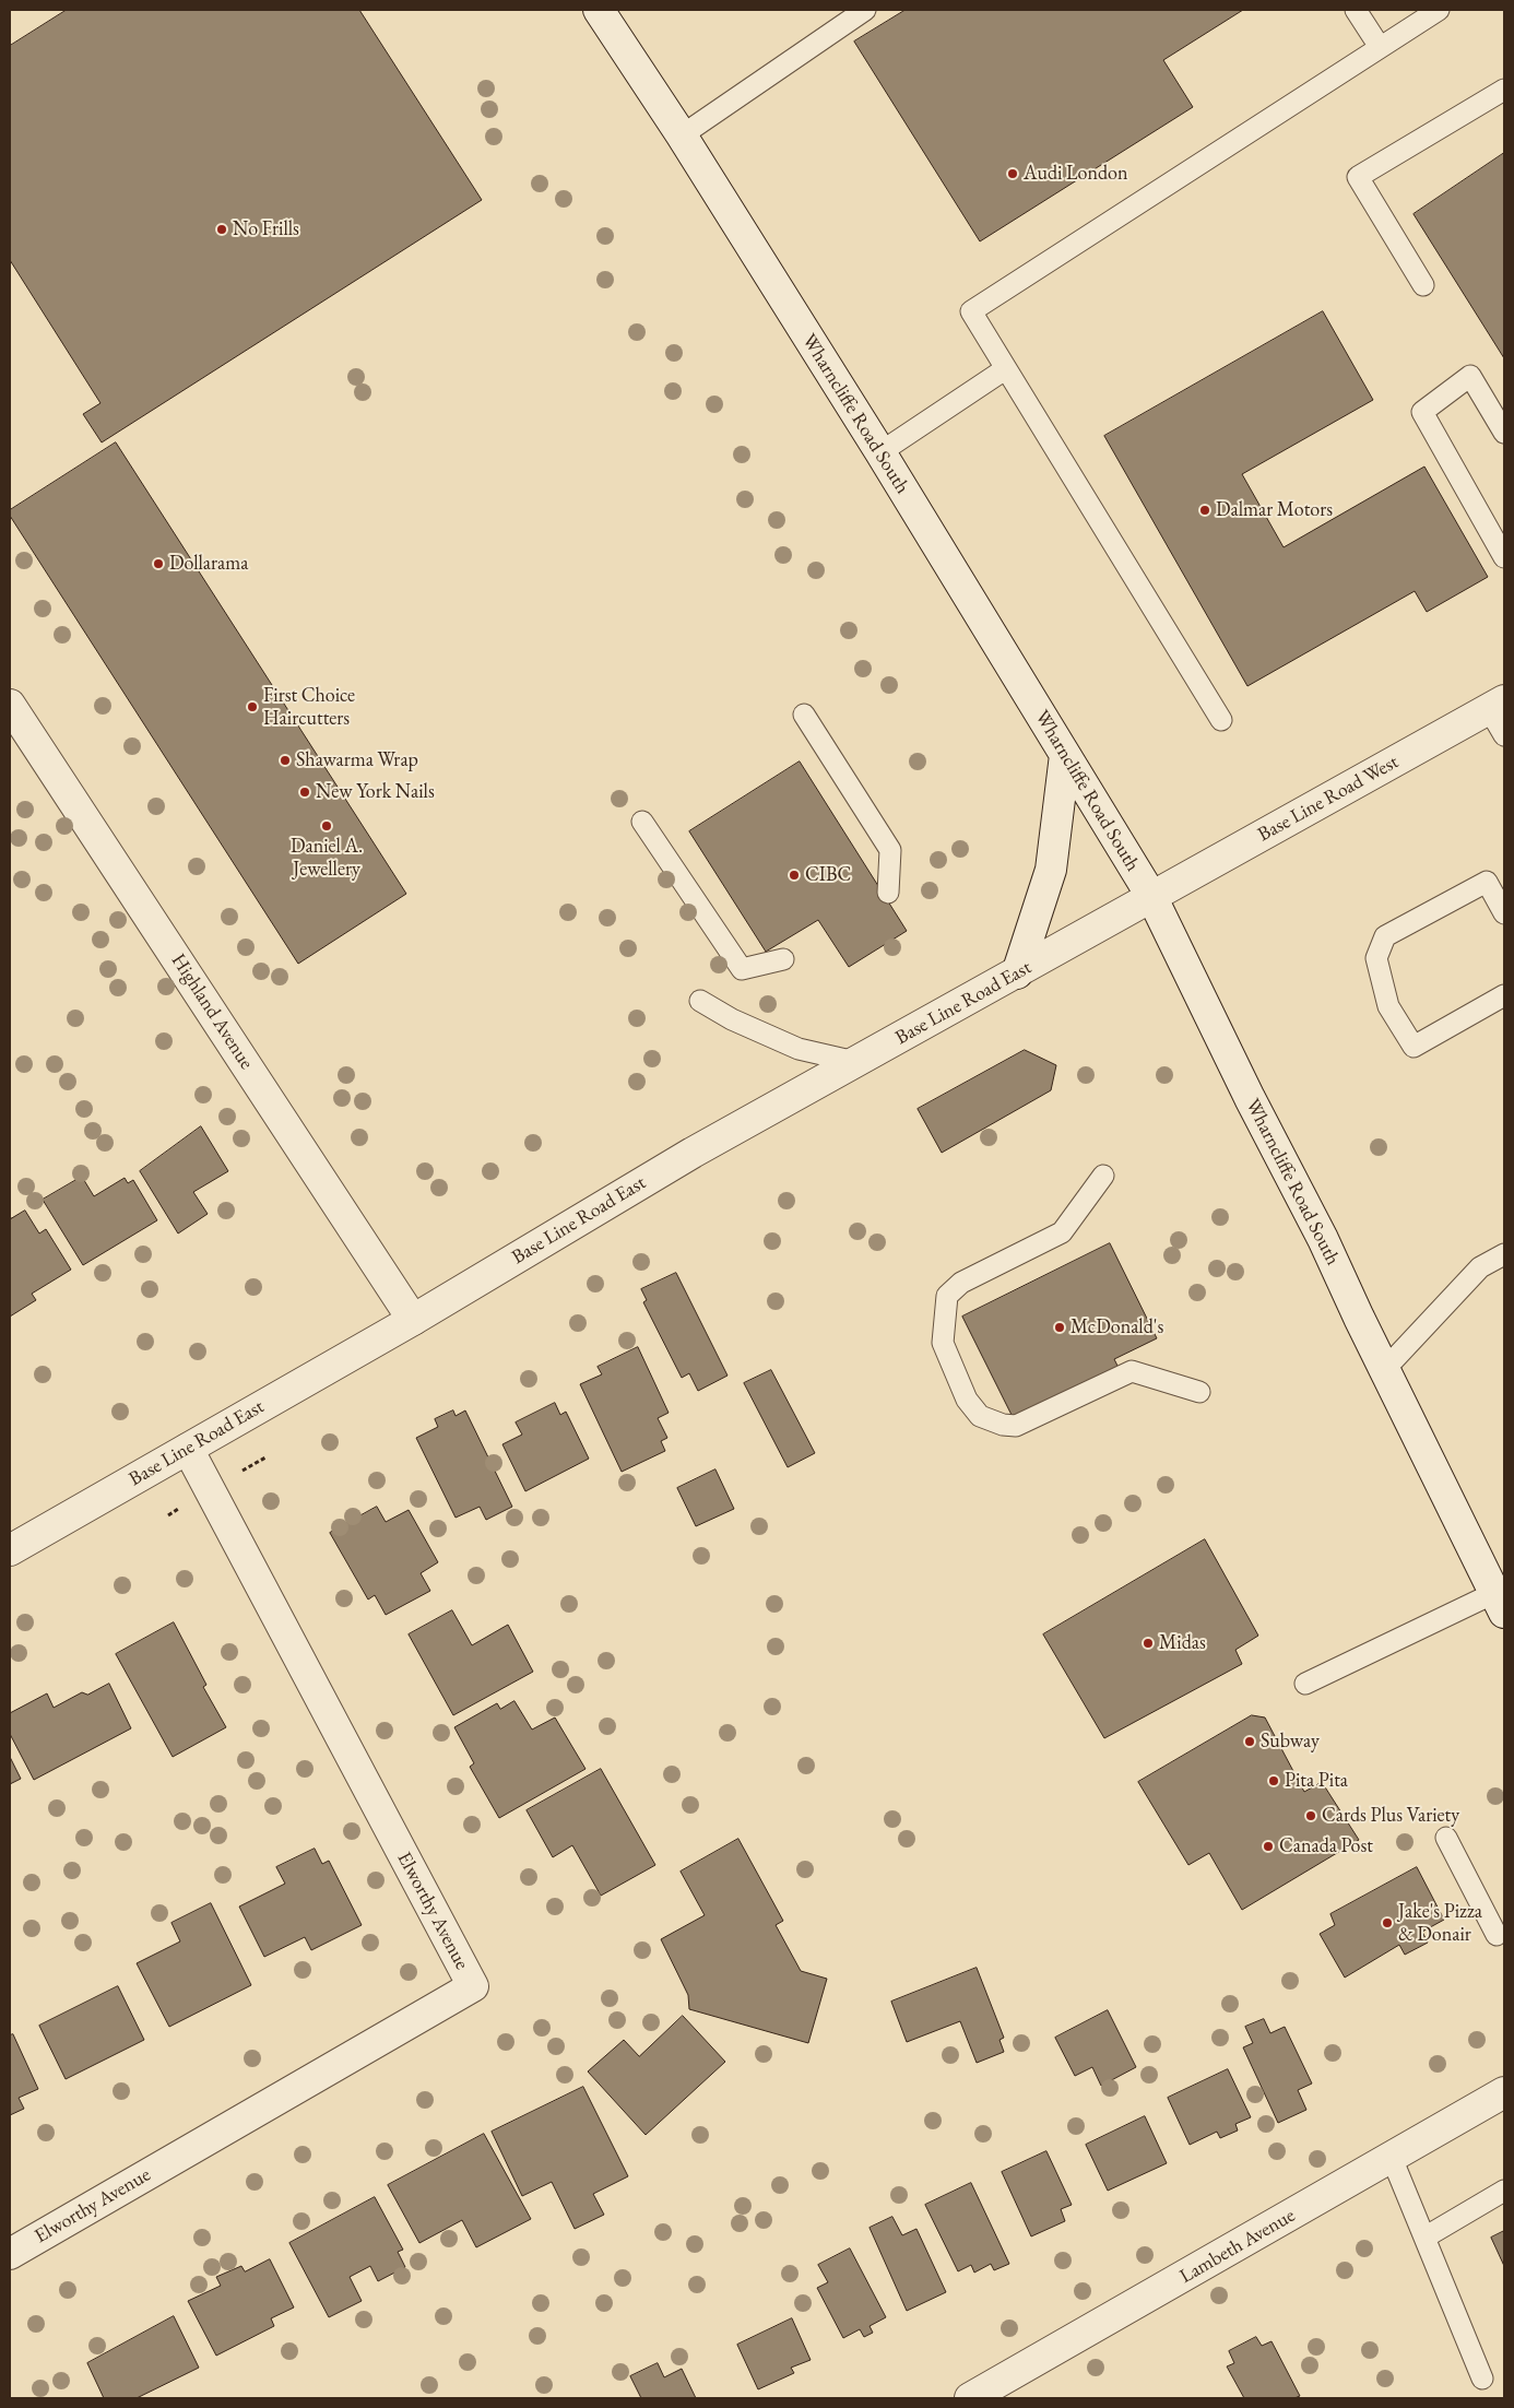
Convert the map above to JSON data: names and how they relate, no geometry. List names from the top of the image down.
{
  "streets": {
    "street": [
      "Wharncliffe Road South",
      "Base Line Road West",
      "Base Line Road East",
      "Highland Avenue",
      "Elworthy Avenue",
      "Lambeth Avenue"
    ]
  },
  "crossings": [
    ["Wharncliffe Road South", "Base Line Road West"],
    ["Wharncliffe Road South", "Base Line Road East"],
    ["Base Line Road West", "Base Line Road East"],
    ["Base Line Road East", "Highland Avenue"],
    ["Base Line Road East", "Elworthy Avenue"]
  ],
  "places": [
    "Audi London",
    "No Frills",
    "Dalmar Motors",
    "Dollarama",
    "First Choice Haircutters",
    "Shawarma Wrap",
    "New York Nails",
    "Daniel A. Jewellery",
    "CIBC",
    "McDonald's",
    "Midas",
    "Subway",
    "Pita Pita",
    "Cards Plus Variety",
    "Canada Post",
    "Jake's Pizza & Donair"
  ]
}
